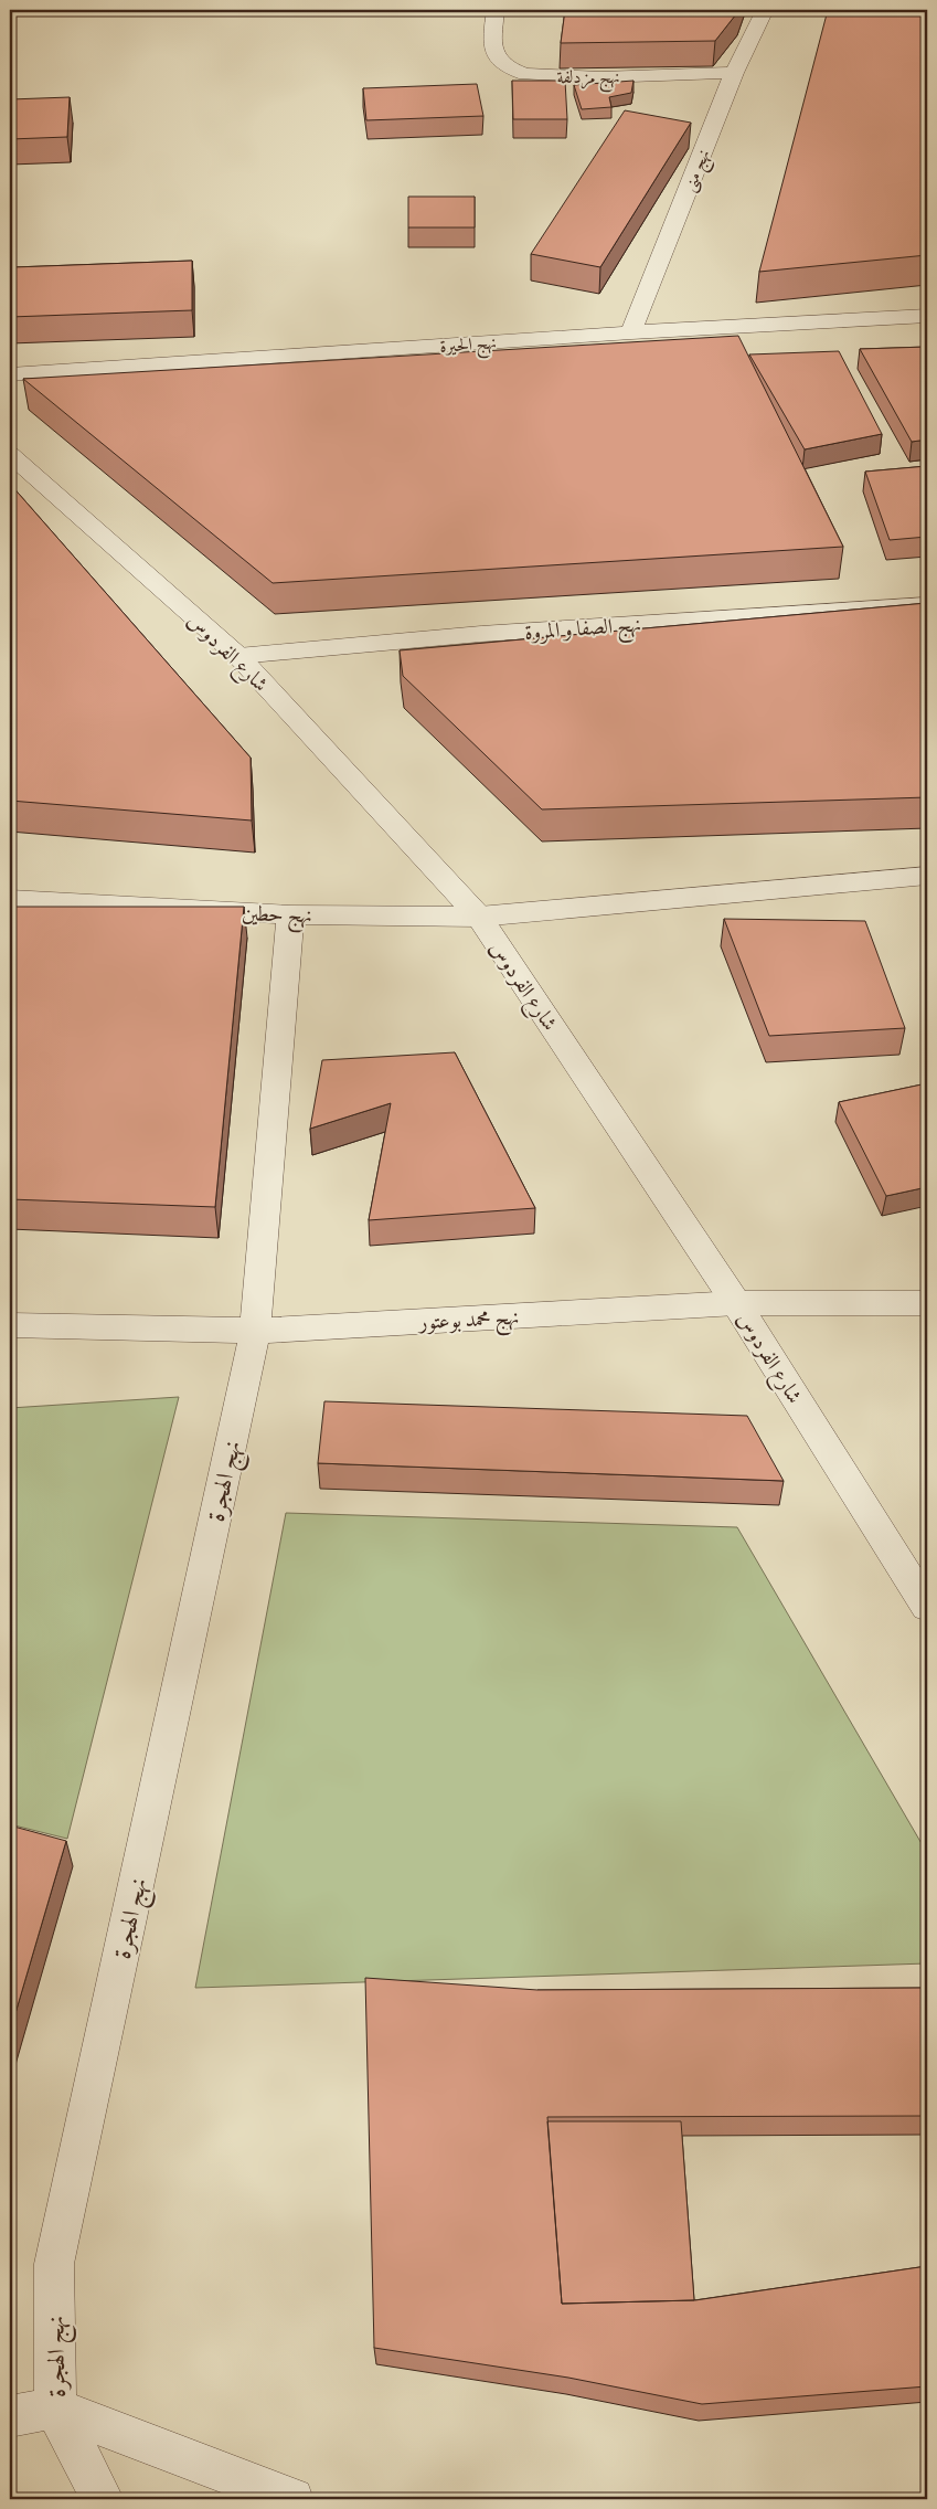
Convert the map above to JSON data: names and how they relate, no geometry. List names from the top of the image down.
{
  "streets": {
    "street": [
      "نهج مزدلفة",
      "نهج منى",
      "نهج الحيرة",
      "نهج الصفا و المروة",
      "شارع الفردوس",
      "نهج حطين",
      "نهج محمد بوعتور",
      "نهج الهجرة"
    ]
  },
  "crossings": [
    ["نهج مزدلفة", "نهج منى"],
    ["نهج منى", "نهج الحيرة"],
    ["نهج الصفا و المروة", "شارع الفردوس"],
    ["شارع الفردوس", "نهج حطين"],
    ["شارع الفردوس", "نهج محمد بوعتور"],
    ["نهج حطين", "نهج الهجرة"],
    ["نهج محمد بوعتور", "نهج الهجرة"]
  ]
}
